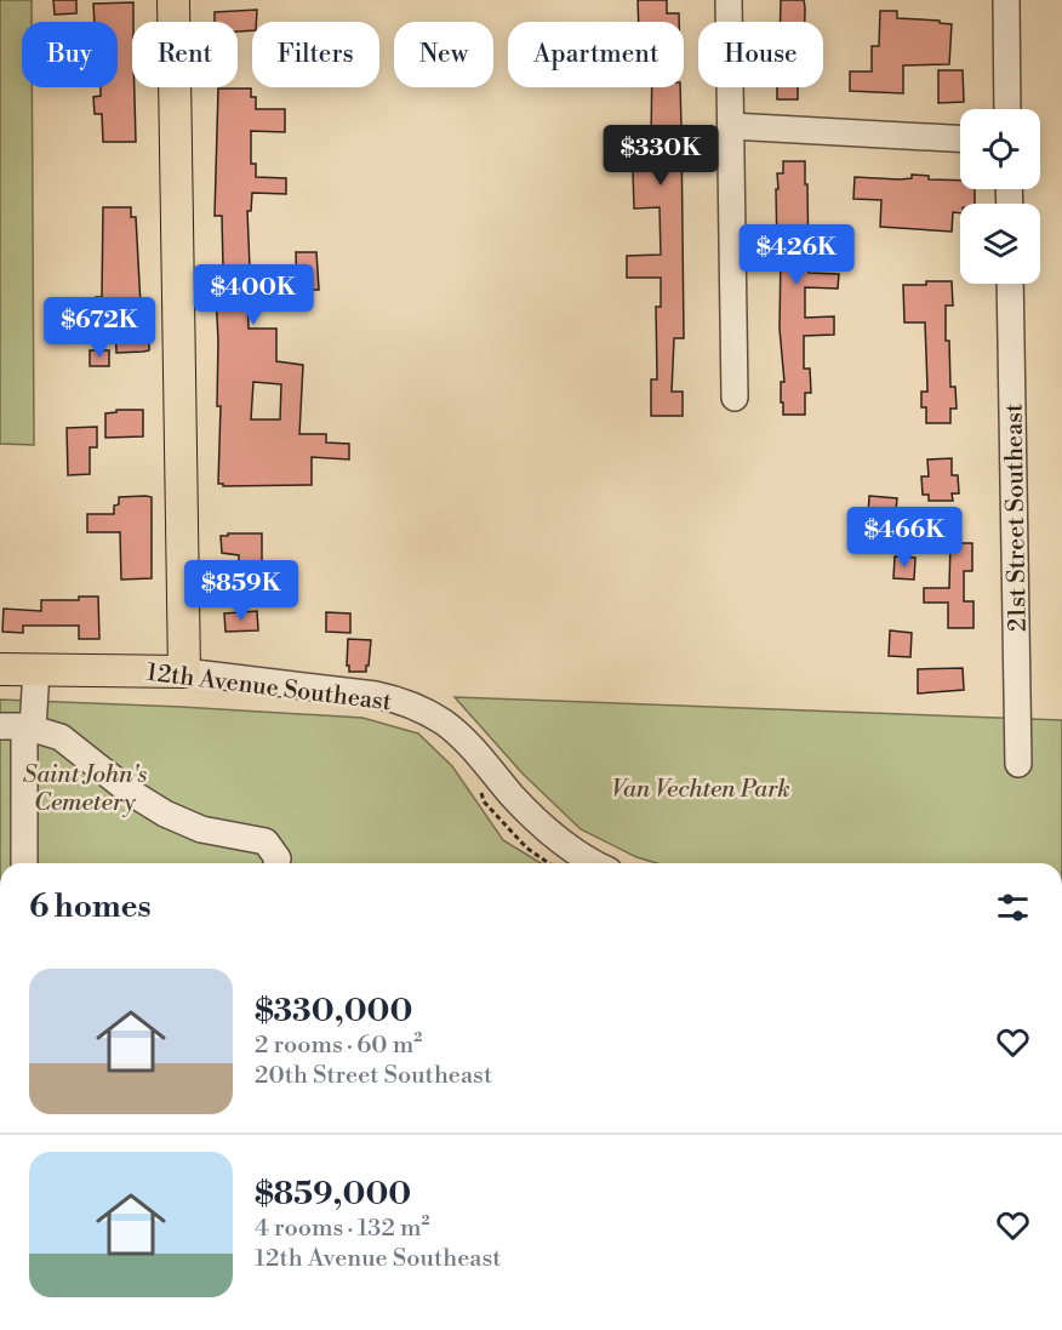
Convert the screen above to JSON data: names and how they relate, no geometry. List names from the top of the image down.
{
  "streets": {
    "main road": ["12th Avenue Southeast"],
    "street": ["21st Street Southeast"]
  },
  "parks": ["Saint John's Cemetery", "Van Vechten Park"],
  "page": {
    "chip": [
      "Buy",
      "Rent",
      "Filters",
      "New",
      "Apartment",
      "House"
    ],
    "price": [
      "$330K",
      "$426K",
      "$400K",
      "$672K",
      "$466K",
      "$859K"
    ],
    "heading": "6 homes",
    "list": [
      {
        "name": "$330,000",
        "note": "2 rooms · 60 m² · 20th Street Southeast"
      },
      {
        "name": "$859,000",
        "note": "4 rooms · 132 m² · 12th Avenue Southeast"
      }
    ]
  }
}
